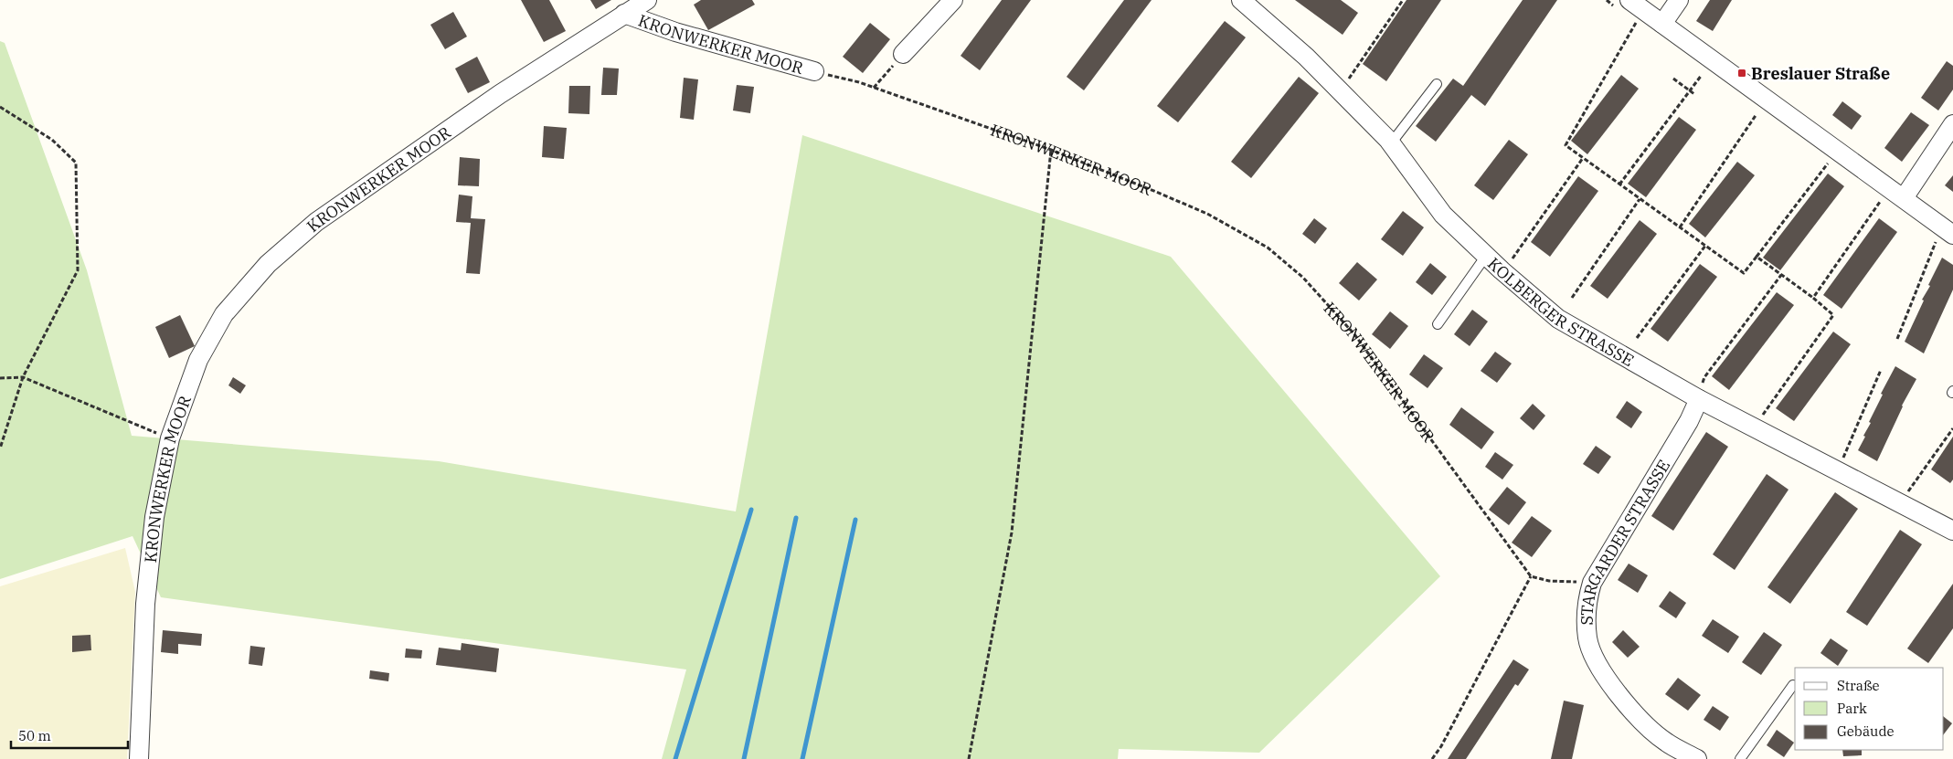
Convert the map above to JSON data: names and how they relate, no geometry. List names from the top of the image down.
{
  "streets": {
    "street": ["KRONWERKER MOOR", "KOLBERGER STRASSE", "STARGARDER STRASSE"]
  },
  "crossings": [
    ["KOLBERGER STRASSE", "STARGARDER STRASSE"]
  ],
  "places": {
    "transit": ["Breslauer Straße"]
  },
  "legend": ["Straße", "Park", "Gebäude"],
  "scale_bar": "50 m"
}
